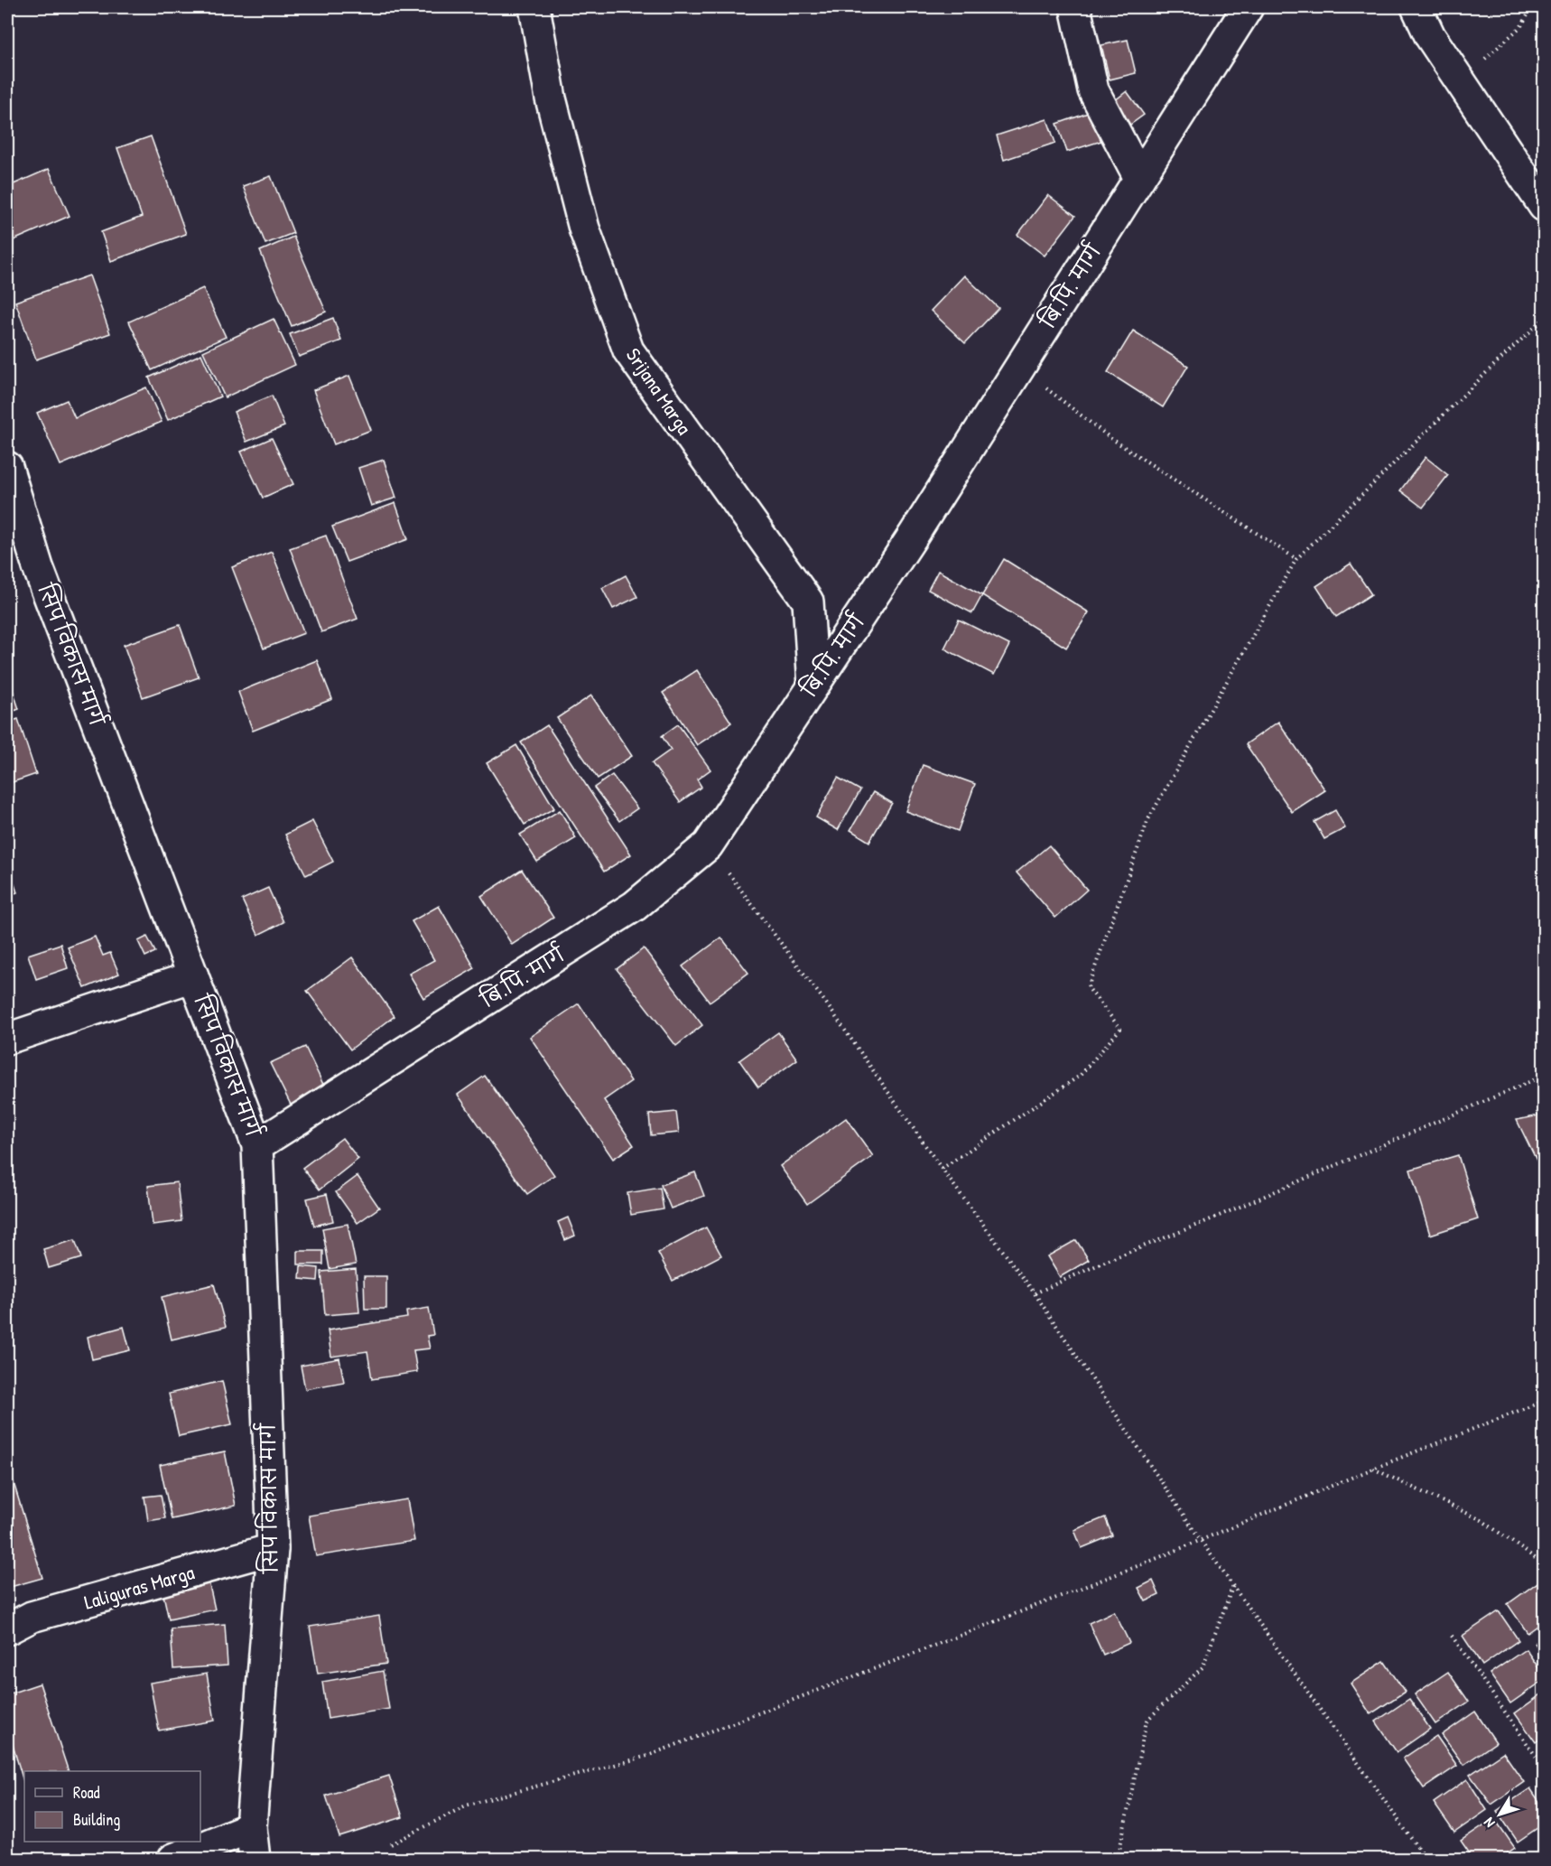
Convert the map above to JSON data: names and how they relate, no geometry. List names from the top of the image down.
{
  "streets": {
    "street": [
      "बि.पि. मार्ग",
      "Srijana Marga",
      "सिप विकास मार्ग",
      "Laliguras Marga"
    ]
  },
  "crossings": [
    ["बि.पि. मार्ग", "Srijana Marga"],
    ["बि.पि. मार्ग", "सिप विकास मार्ग"],
    ["सिप विकास मार्ग", "Laliguras Marga"]
  ],
  "legend": ["Road", "Building"],
  "north": "bottom left"
}
